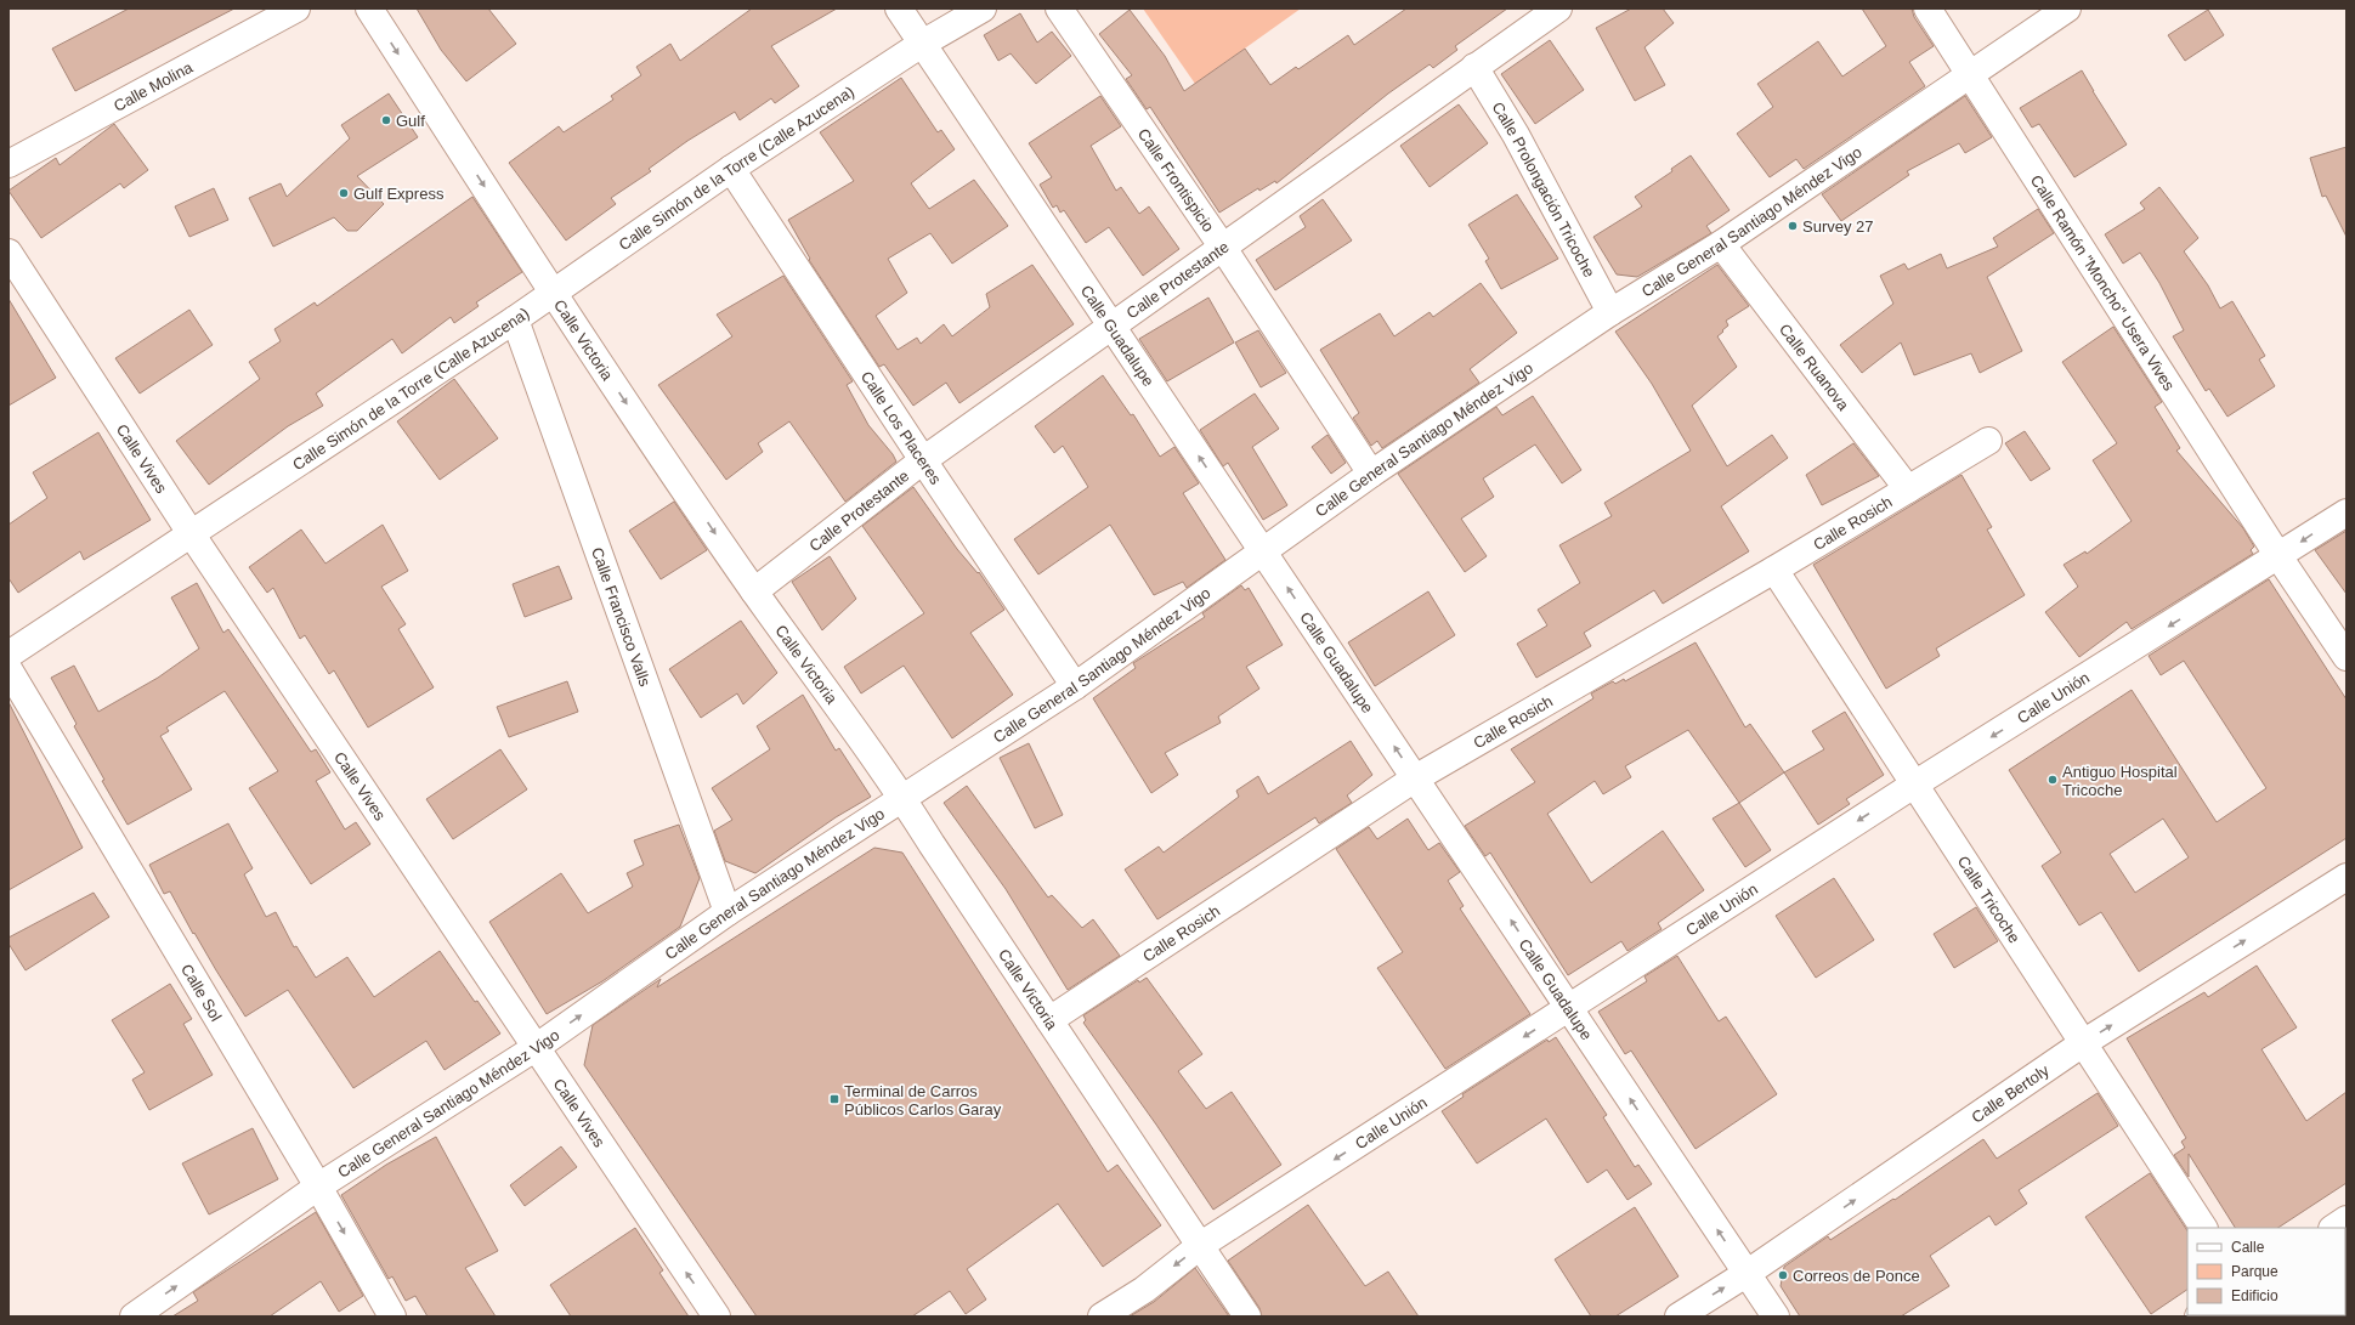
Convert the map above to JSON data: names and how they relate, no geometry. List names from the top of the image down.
{
  "streets": {
    "street": [
      "Calle Molina",
      "Calle Simón de la Torre (Calle Azucena)",
      "Calle Frontispicio",
      "Calle Prolongación Tricoche",
      "Calle General Santiago Méndez Vigo",
      "Calle Protestante",
      "Calle Ramón \"Moncho\" Usera Vives",
      "Calle Guadalupe",
      "Calle Victoria",
      "Calle Ruanova",
      "Calle Los Placeres",
      "Calle Vives",
      "Calle Rosich",
      "Calle Francisco Valls",
      "Calle Unión",
      "Calle Tricoche",
      "Calle Sol",
      "Calle Bertoly"
    ]
  },
  "crossings": [
    ["Calle Simón de la Torre (Calle Azucena)", "Calle Guadalupe"],
    ["Calle Simón de la Torre (Calle Azucena)", "Calle Victoria"],
    ["Calle Simón de la Torre (Calle Azucena)", "Calle Los Placeres"],
    ["Calle Simón de la Torre (Calle Azucena)", "Calle Vives"],
    ["Calle Simón de la Torre (Calle Azucena)", "Calle Francisco Valls"],
    ["Calle Frontispicio", "Calle General Santiago Méndez Vigo"],
    ["Calle Frontispicio", "Calle Protestante"],
    ["Calle Prolongación Tricoche", "Calle General Santiago Méndez Vigo"],
    ["Calle Prolongación Tricoche", "Calle Protestante"],
    ["Calle General Santiago Méndez Vigo", "Calle Ramón \"Moncho\" Usera Vives"],
    ["Calle General Santiago Méndez Vigo", "Calle Guadalupe"],
    ["Calle General Santiago Méndez Vigo", "Calle Victoria"],
    ["Calle General Santiago Méndez Vigo", "Calle Ruanova"],
    ["Calle General Santiago Méndez Vigo", "Calle Los Placeres"],
    ["Calle General Santiago Méndez Vigo", "Calle Vives"],
    ["Calle General Santiago Méndez Vigo", "Calle Francisco Valls"],
    ["Calle General Santiago Méndez Vigo", "Calle Sol"],
    ["Calle Protestante", "Calle Guadalupe"],
    ["Calle Protestante", "Calle Victoria"],
    ["Calle Protestante", "Calle Los Placeres"],
    ["Calle Ramón \"Moncho\" Usera Vives", "Calle Unión"],
    ["Calle Guadalupe", "Calle Rosich"],
    ["Calle Guadalupe", "Calle Unión"],
    ["Calle Guadalupe", "Calle Bertoly"],
    ["Calle Victoria", "Calle Rosich"],
    ["Calle Victoria", "Calle Unión"],
    ["Calle Ruanova", "Calle Rosich"],
    ["Calle Rosich", "Calle Tricoche"],
    ["Calle Unión", "Calle Tricoche"],
    ["Calle Tricoche", "Calle Bertoly"]
  ],
  "one_way": [
    "Calle Guadalupe",
    "Calle Victoria",
    "Calle Unión",
    "Calle Bertoly"
  ],
  "places": {
    "other": [
      "Gulf",
      "Gulf Express",
      "Survey 27",
      "Antiguo Hospital Tricoche",
      "Correos de Ponce"
    ],
    "transit": ["Terminal de Carros Públicos Carlos Garay"]
  },
  "legend": ["Calle", "Parque", "Edificio"]
}
